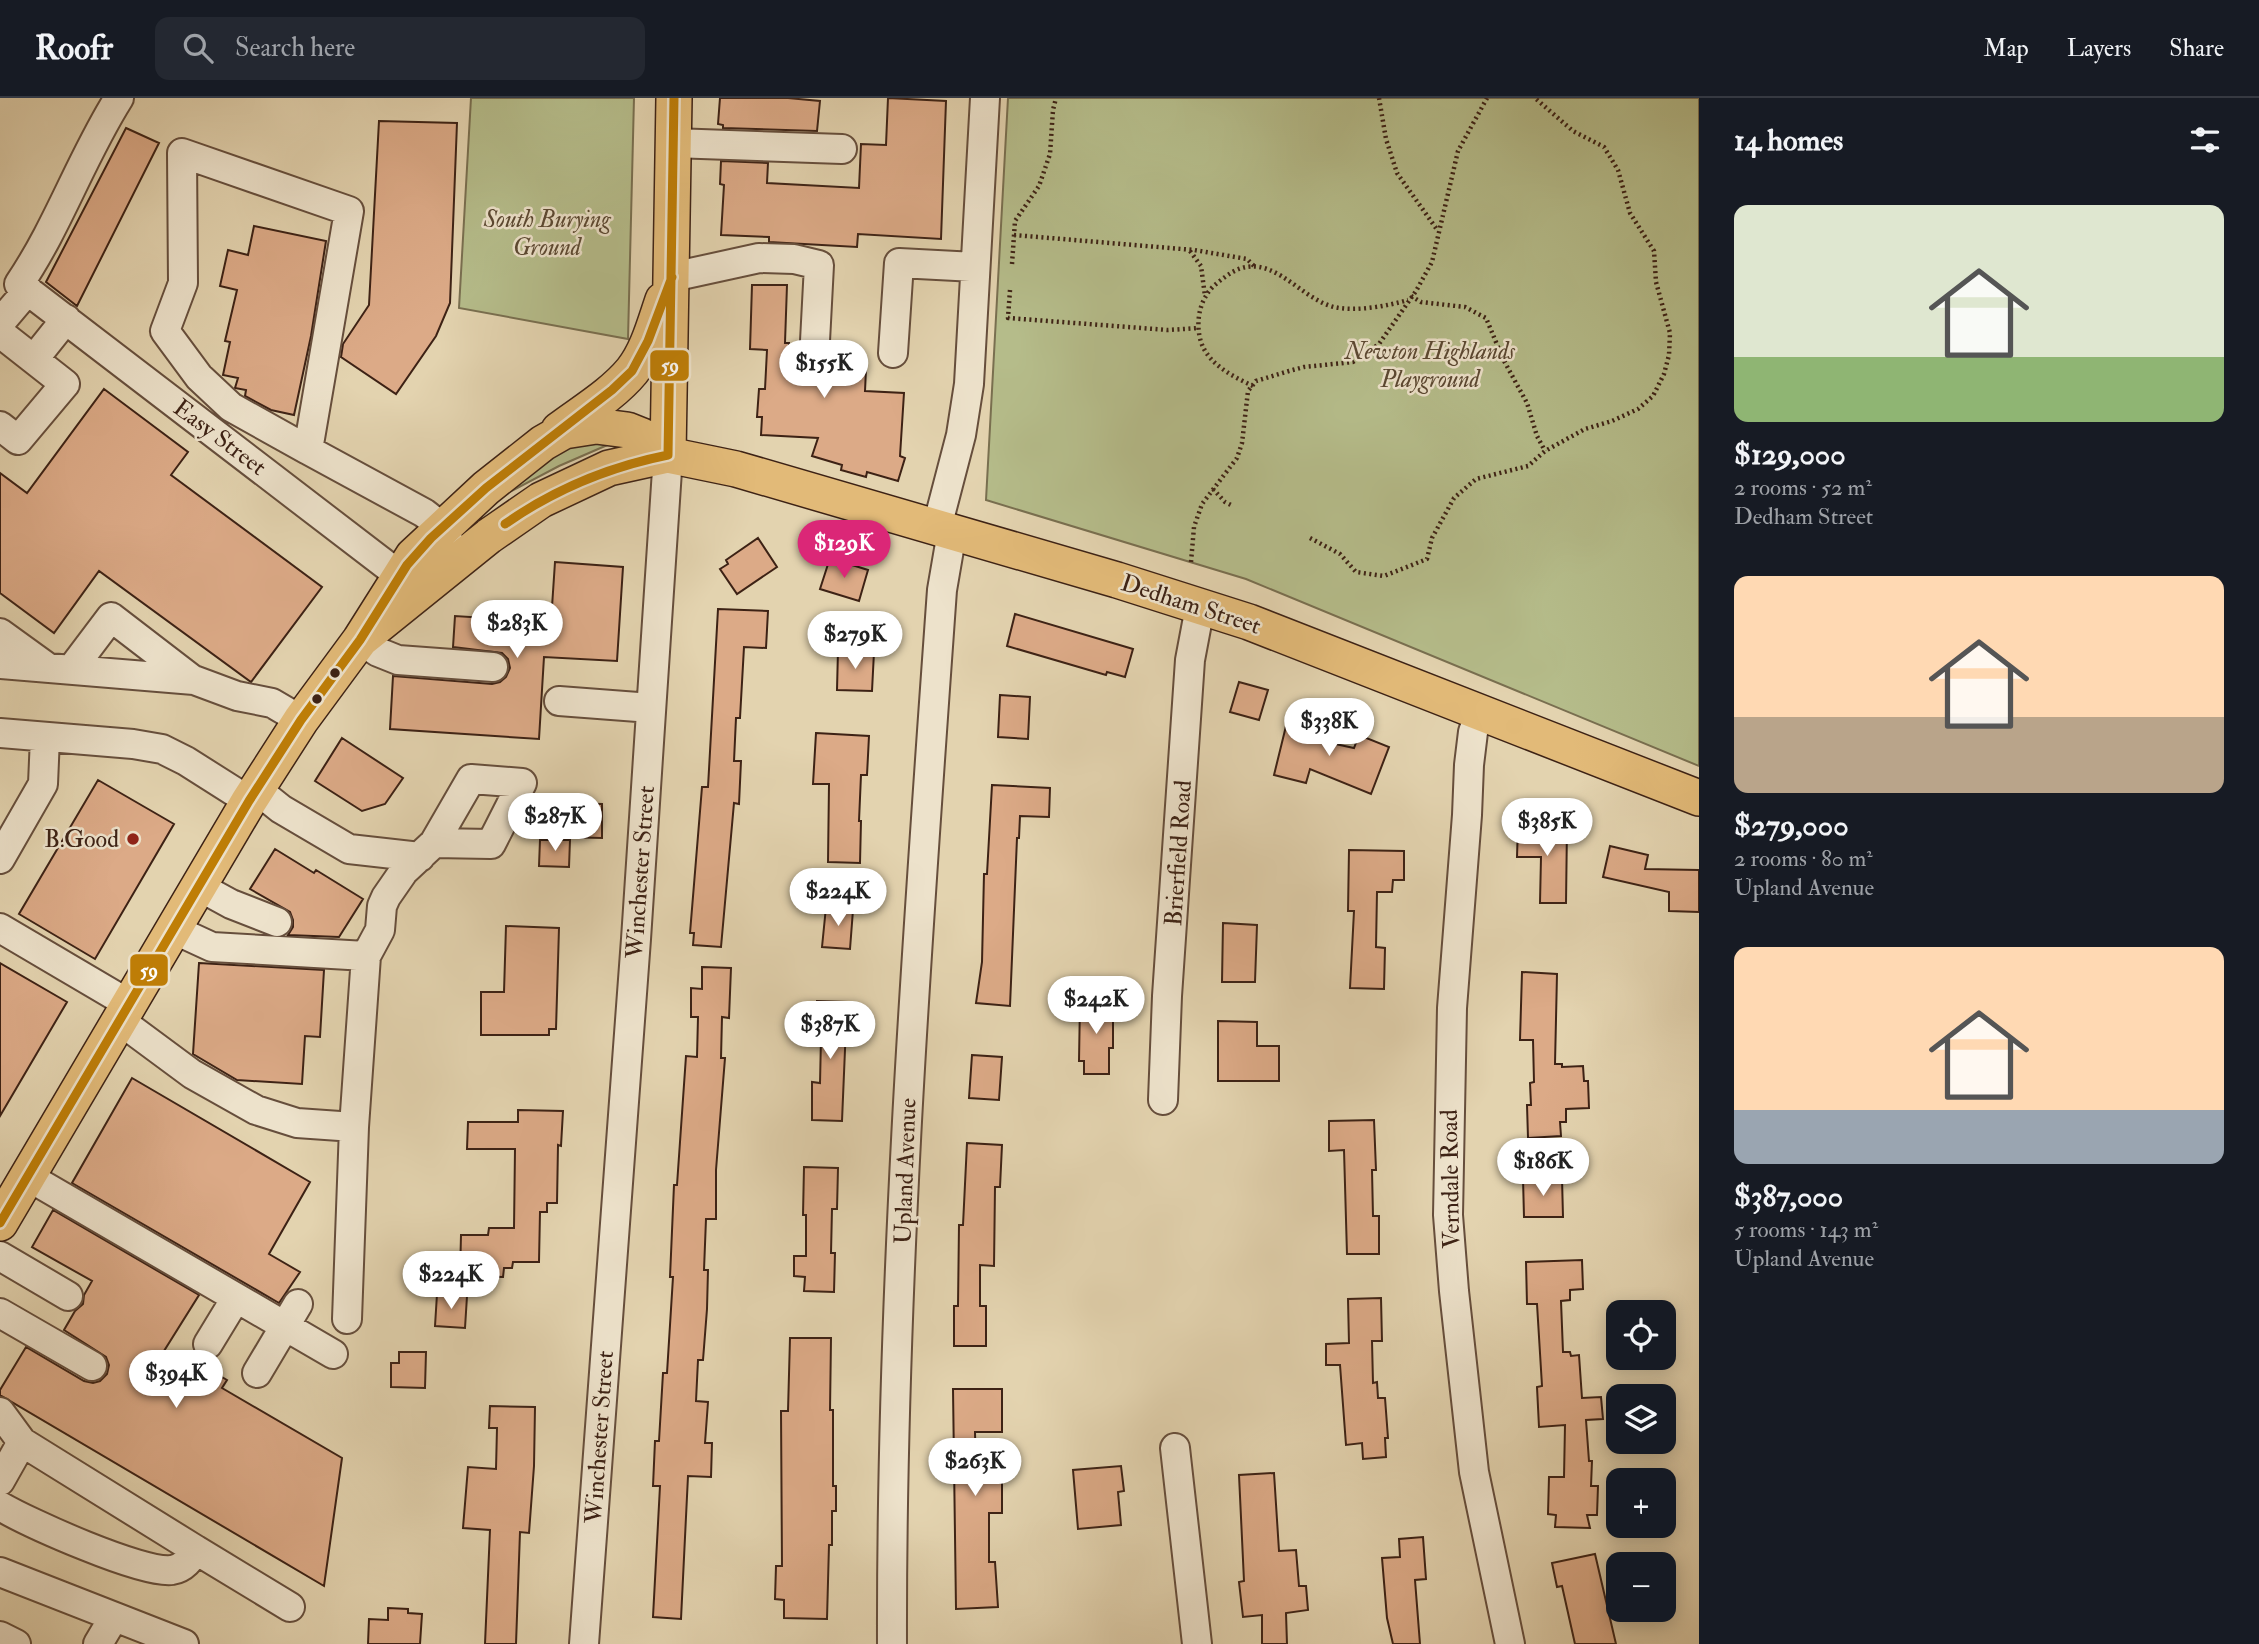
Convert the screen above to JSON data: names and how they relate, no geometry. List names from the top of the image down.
{
  "streets": {
    "main road": ["Dedham Street", "Winchester Street"],
    "street": [
      "Easy Street",
      "Brierfield Road",
      "Upland Avenue",
      "Verndale Road"
    ]
  },
  "crossings": [
    ["Dedham Street", "Brierfield Road"],
    ["Dedham Street", "Winchester Street"],
    ["Dedham Street", "Upland Avenue"],
    ["Dedham Street", "Verndale Road"]
  ],
  "parks": ["South Burying Ground", "Newton Highlands Playground"],
  "places": ["B.Good"],
  "lines": ["transit line 59"],
  "page": {
    "header": "Roofr",
    "search": "Search here",
    "nav": ["Map", "Layers", "Share"],
    "heading": "14 homes",
    "list": [
      {
        "name": "$129,000",
        "note": "2 rooms · 52 m² · Dedham Street"
      },
      {
        "name": "$279,000",
        "note": "2 rooms · 80 m² · Upland Avenue"
      },
      {
        "name": "$387,000",
        "note": "5 rooms · 143 m² · Upland Avenue"
      }
    ],
    "price": [
      "$155K",
      "$129K",
      "$283K",
      "$279K",
      "$338K",
      "$287K",
      "$385K",
      "$224K",
      "$242K",
      "$387K",
      "$186K",
      "$224K",
      "$394K",
      "$263K"
    ],
    "map_buttons": ["+", "−"]
  }
}
